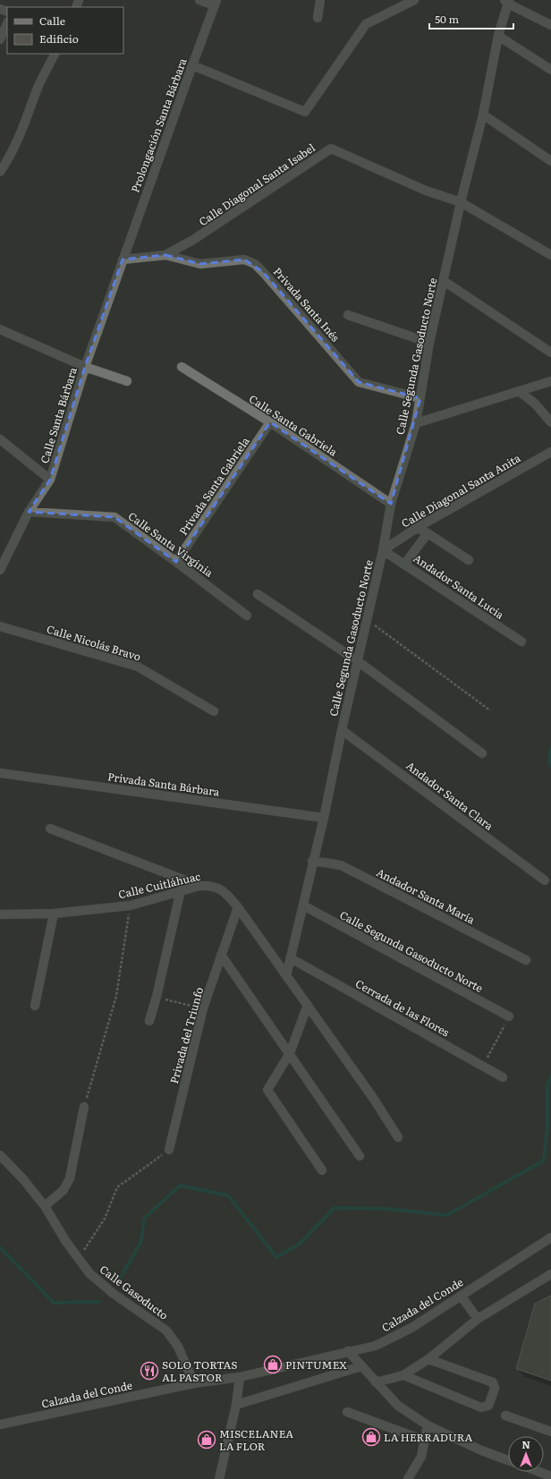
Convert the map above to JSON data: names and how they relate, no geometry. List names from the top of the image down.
{
  "streets": {
    "street": [
      "Prolongación Santa Bárbara",
      "Calle Diagonal Santa Isabel",
      "Privada Santa Inés",
      "Calle Segunda Gasoducto Norte",
      "Calle Santa Bárbara",
      "Calle Santa Gabriela",
      "Privada Santa Gabriela",
      "Calle Diagonal Santa Anita",
      "Calle Santa Virginia",
      "Andador Santa Lucía",
      "Calle Nicolás Bravo",
      "Privada Santa Bárbara",
      "Andador Santa Clara",
      "Calle Cuitláhuac",
      "Andador Santa María",
      "Cerrada de las Flores",
      "Privada del Triunfo",
      "Calle Gasoducto",
      "Calzada del Conde"
    ]
  },
  "crossings": [
    ["Prolongación Santa Bárbara", "Calle Diagonal Santa Isabel"],
    ["Prolongación Santa Bárbara", "Calle Santa Bárbara"],
    ["Calle Diagonal Santa Isabel", "Privada Santa Inés"],
    ["Calle Diagonal Santa Isabel", "Calle Segunda Gasoducto Norte"],
    ["Calle Diagonal Santa Isabel", "Calle Santa Bárbara"],
    ["Privada Santa Inés", "Calle Segunda Gasoducto Norte"],
    ["Calle Segunda Gasoducto Norte", "Calle Santa Gabriela"],
    ["Calle Segunda Gasoducto Norte", "Calle Diagonal Santa Anita"],
    ["Calle Segunda Gasoducto Norte", "Andador Santa Lucía"],
    ["Calle Segunda Gasoducto Norte", "Privada Santa Bárbara"],
    ["Calle Segunda Gasoducto Norte", "Andador Santa Clara"],
    ["Calle Segunda Gasoducto Norte", "Calle Cuitláhuac"],
    ["Calle Segunda Gasoducto Norte", "Andador Santa María"],
    ["Calle Segunda Gasoducto Norte", "Cerrada de las Flores"],
    ["Calle Santa Bárbara", "Calle Santa Virginia"],
    ["Calle Santa Gabriela", "Privada Santa Gabriela"],
    ["Privada Santa Gabriela", "Calle Santa Virginia"],
    ["Calle Diagonal Santa Anita", "Andador Santa Lucía"],
    ["Calle Cuitláhuac", "Privada del Triunfo"],
    ["Calle Gasoducto", "Calzada del Conde"]
  ],
  "places": {
    "shop": ["PINTUMEX", "LA HERRADURA", "MISCELANEA LA FLOR"],
    "restaurant": ["SOLO TORTAS AL PASTOR"]
  },
  "legend": ["Calle", "Edificio"],
  "scale_bar": "50 m",
  "north": "top"
}
